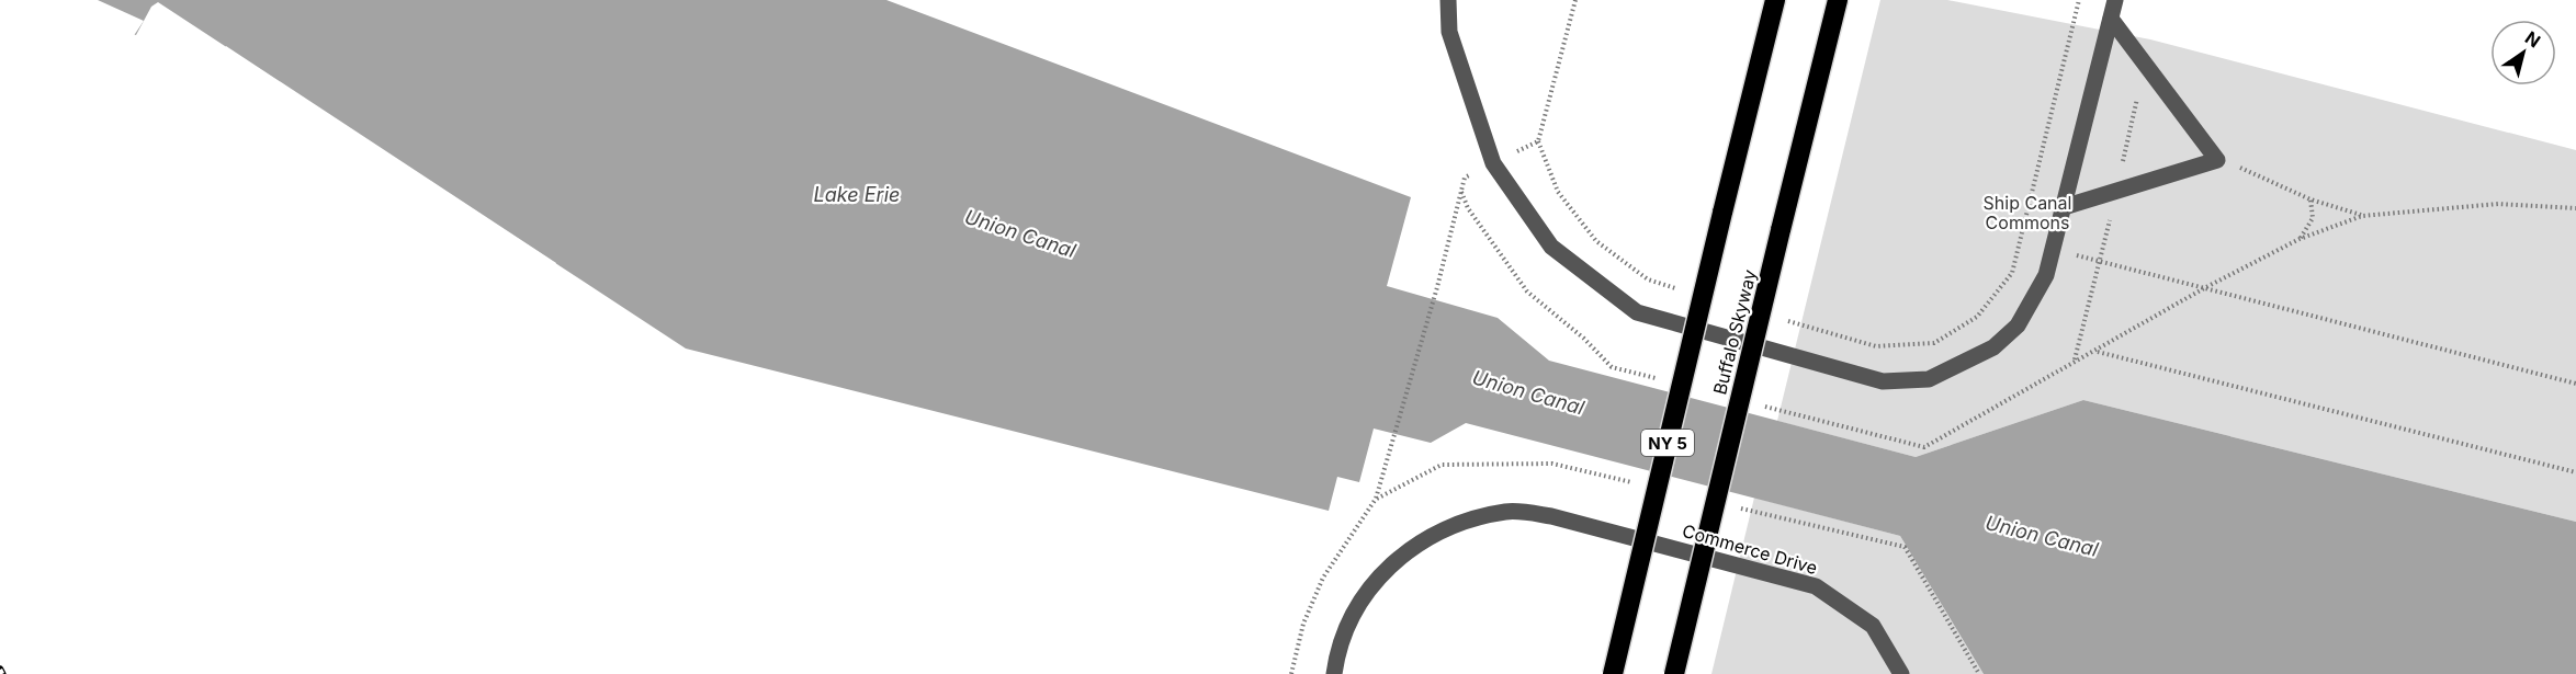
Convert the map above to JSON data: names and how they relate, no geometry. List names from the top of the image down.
{
  "streets": {
    "highway": ["Buffalo Skyway", "NY 5"],
    "street": ["Commerce Drive"]
  },
  "water": ["Lake Erie", "Union Canal"],
  "parks": ["Ship Canal Commons"],
  "north": "top right"
}
